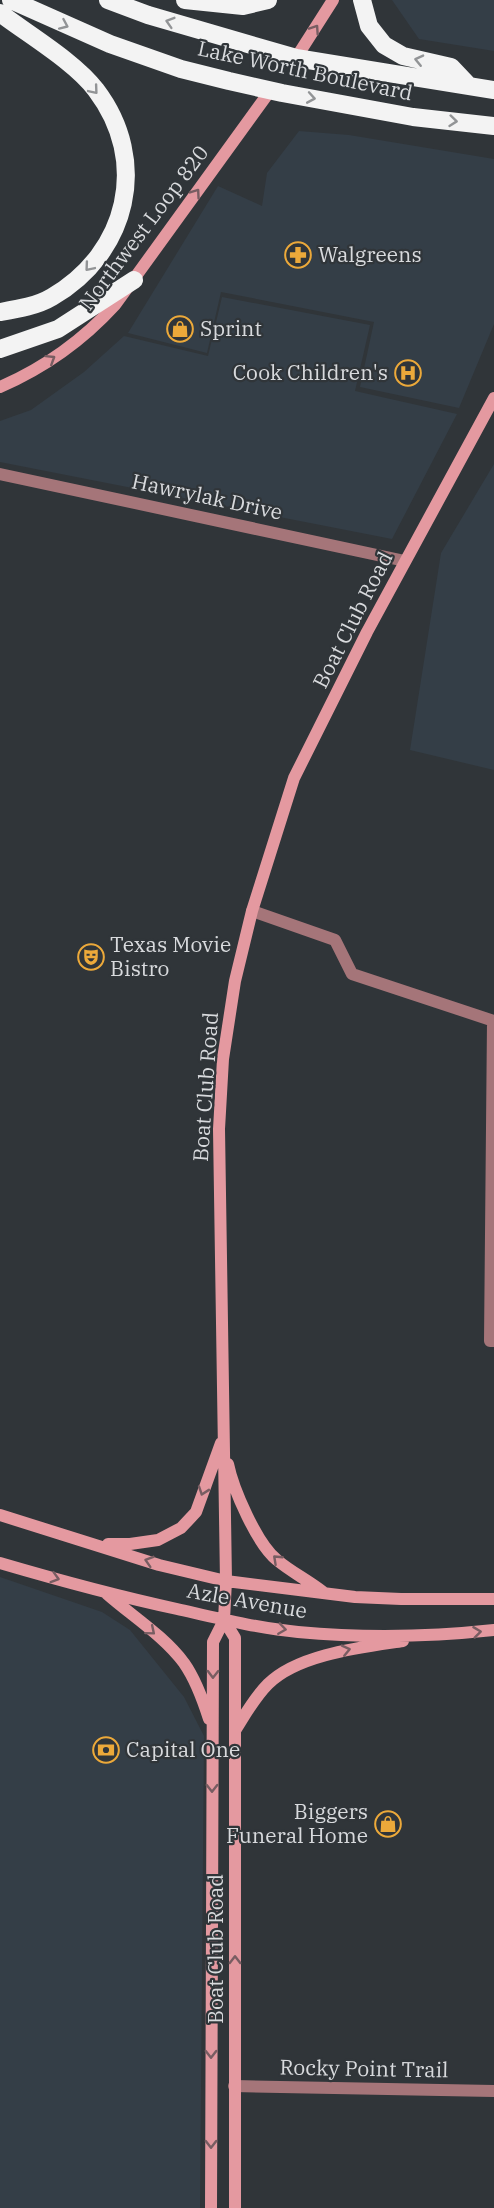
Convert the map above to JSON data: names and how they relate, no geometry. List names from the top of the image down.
{
  "streets": {
    "highway": ["Lake Worth Boulevard"],
    "main road": ["Northwest Loop 820", "Boat Club Road", "Azle Avenue"],
    "street": ["Hawrylak Drive", "Rocky Point Trail"]
  },
  "crossings": [
    ["Lake Worth Boulevard", "Northwest Loop 820"],
    ["Hawrylak Drive", "Boat Club Road"],
    ["Boat Club Road", "Azle Avenue"],
    ["Boat Club Road", "Rocky Point Trail"]
  ],
  "one_way": ["Northwest Loop 820"],
  "places": {
    "pharmacy": ["Walgreens"],
    "shop": ["Sprint", "Biggers Funeral Home"],
    "hospital": ["Cook Children's"],
    "theatre": ["Texas Movie Bistro"],
    "bank": ["Capital One"]
  }
}
